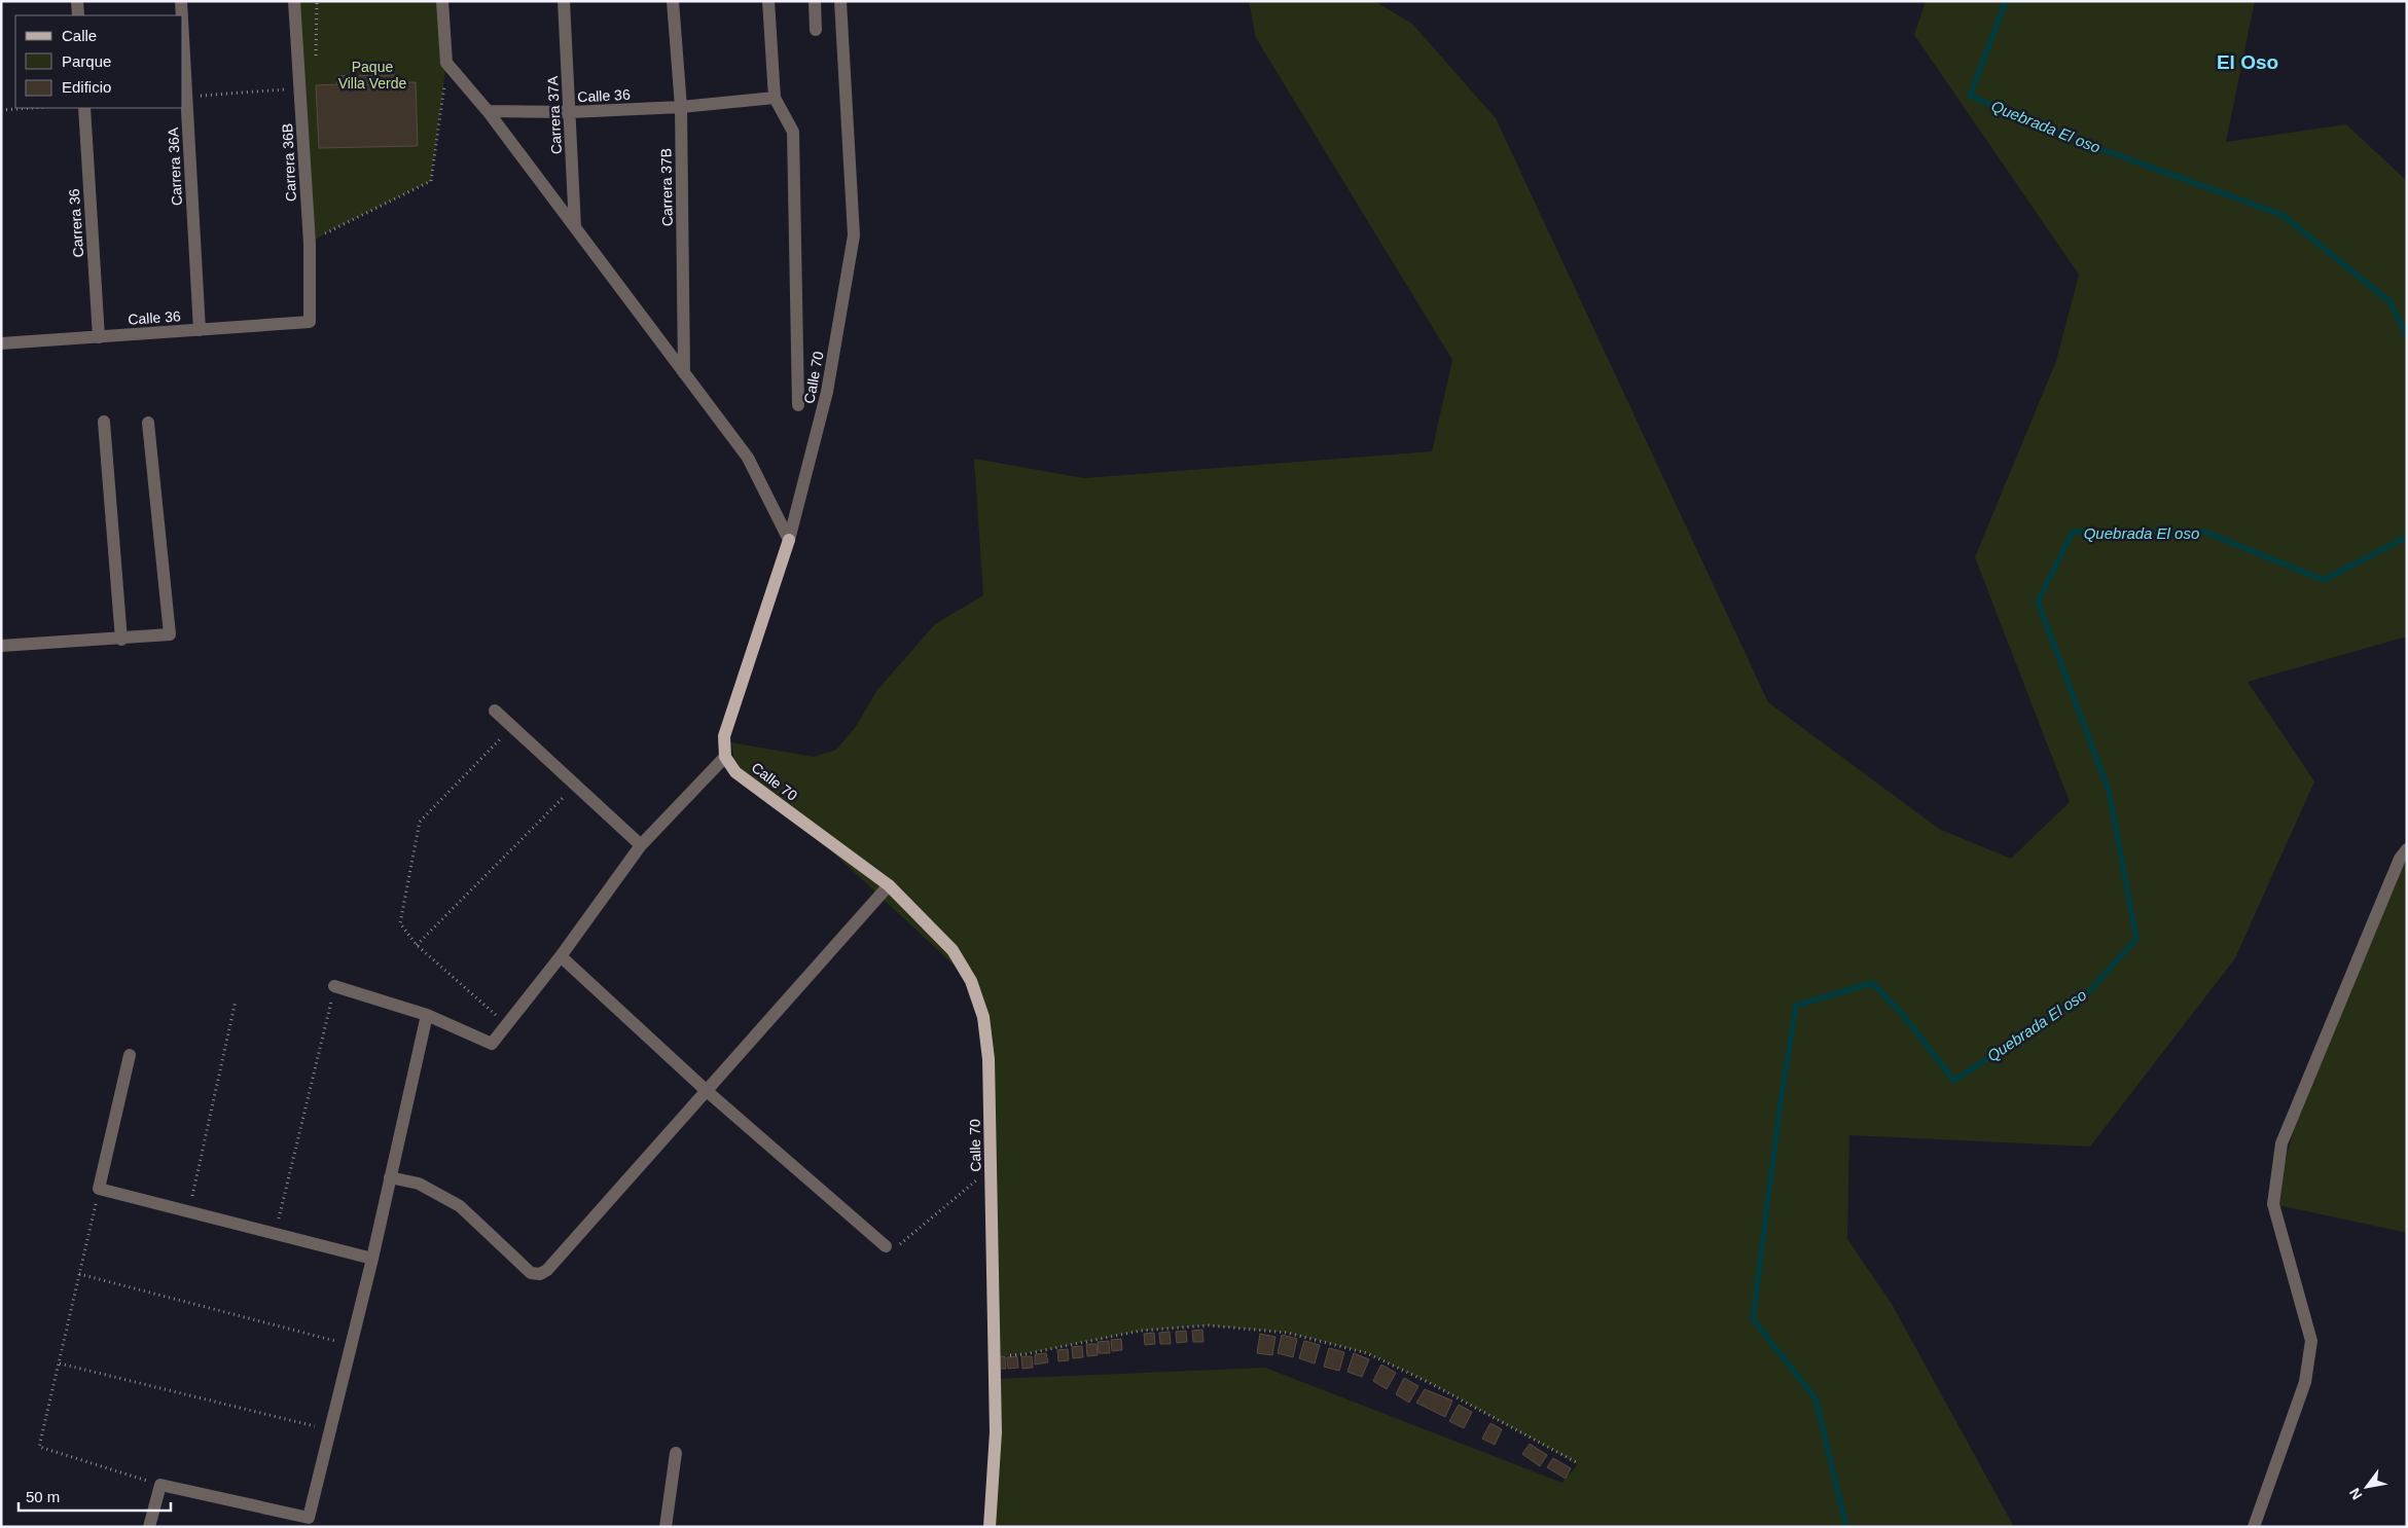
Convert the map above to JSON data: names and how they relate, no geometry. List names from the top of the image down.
{
  "streets": {
    "main road": ["Calle 70"],
    "street": [
      "Calle 36",
      "Carrera 37A",
      "Carrera 36B",
      "Carrera 36A",
      "Carrera 37B",
      "Carrera 36"
    ]
  },
  "crossings": [
    ["Calle 36", "Carrera 37A"],
    ["Calle 36", "Carrera 36B"],
    ["Calle 36", "Carrera 36A"],
    ["Calle 36", "Carrera 37B"],
    ["Calle 36", "Carrera 36"]
  ],
  "districts": ["El Oso"],
  "water": ["Quebrada El oso"],
  "parks": ["Paque Villa Verde"],
  "legend": ["Calle", "Parque", "Edificio"],
  "scale_bar": "50 m",
  "north": "bottom left"
}
